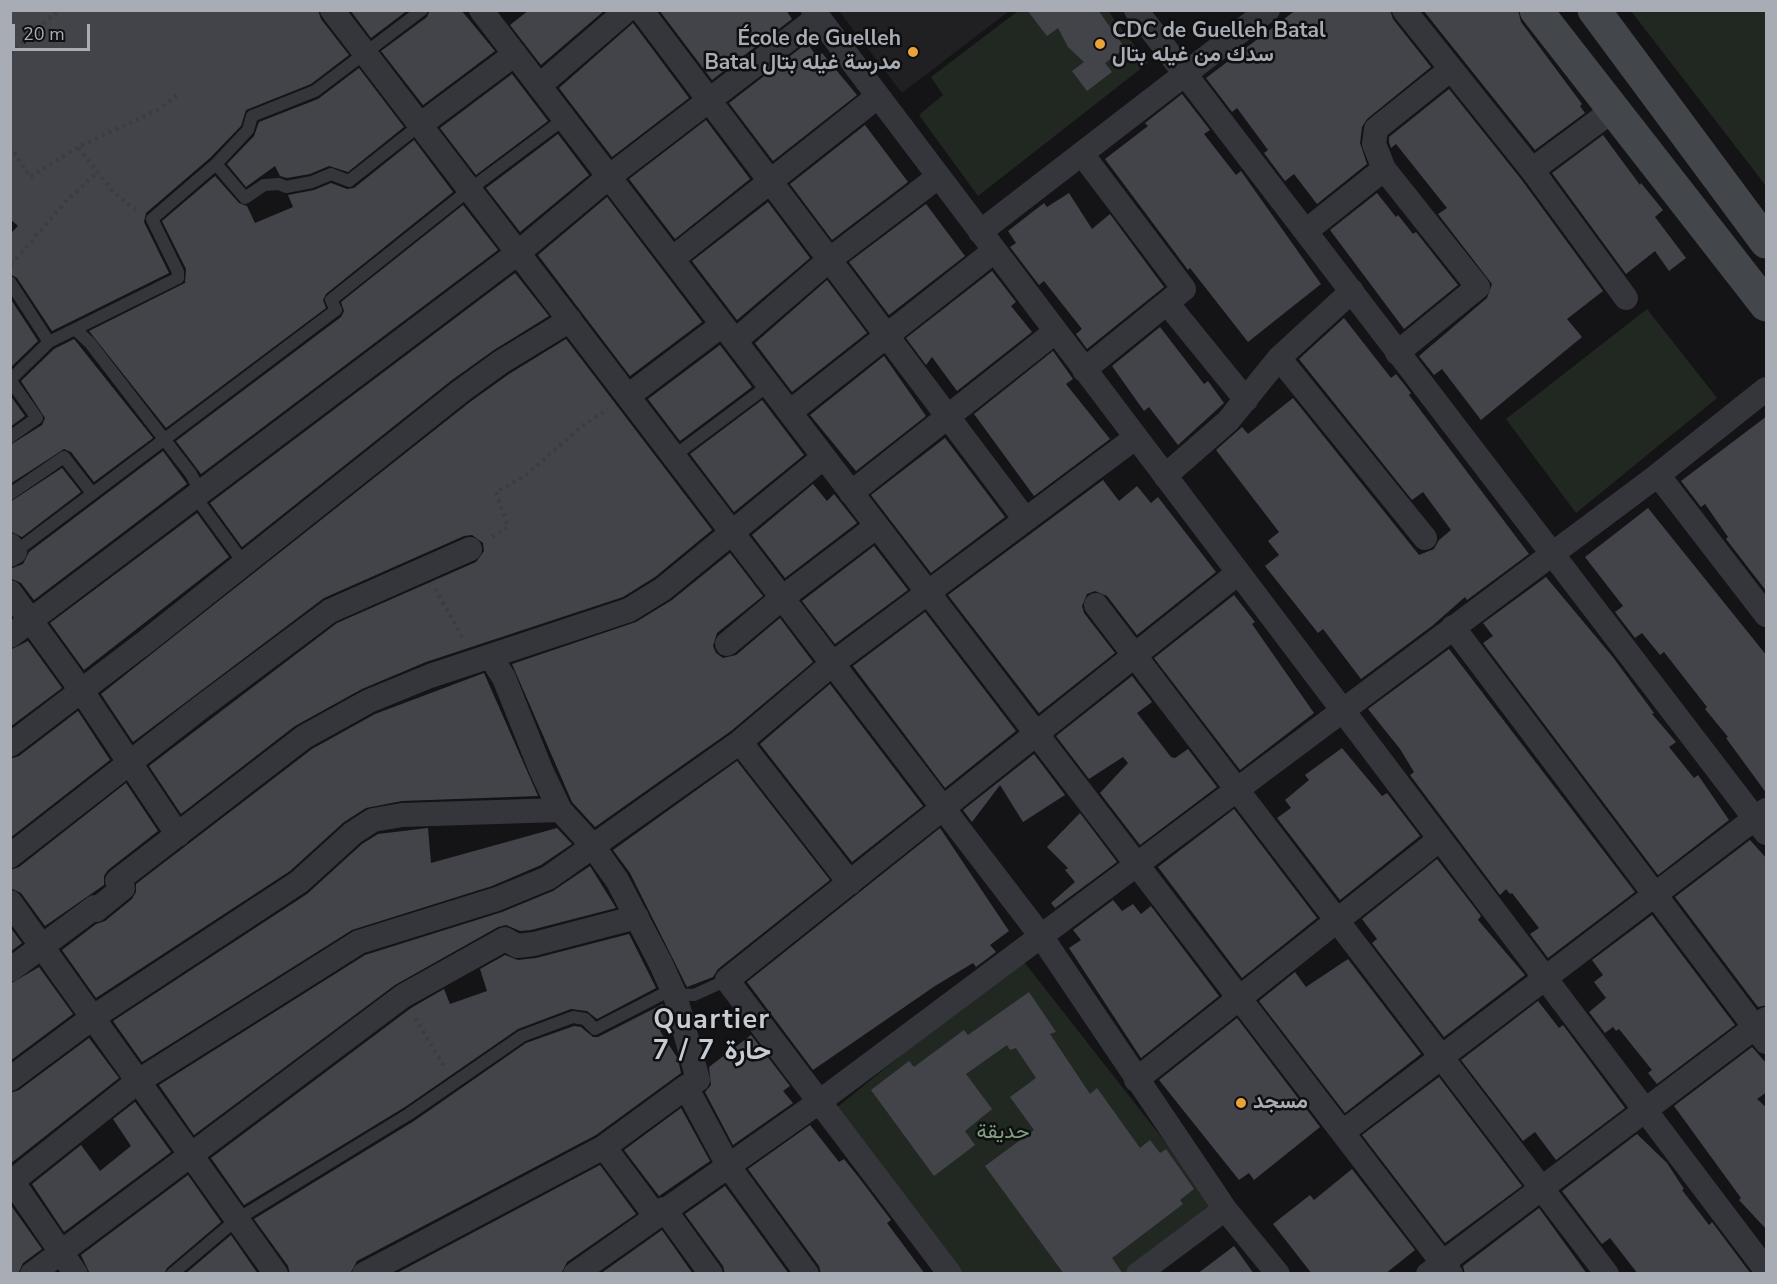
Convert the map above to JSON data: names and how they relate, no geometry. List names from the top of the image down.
{
  "districts": ["Quartier 7 / حارة 7"],
  "parks": ["حديقة"],
  "places": ["CDC de Guelleh Batal سدك من غيله بتال", "École de Guelleh Batal مدرسة غيله بتال", "مسجد"],
  "scale_bar": "20 m"
}
